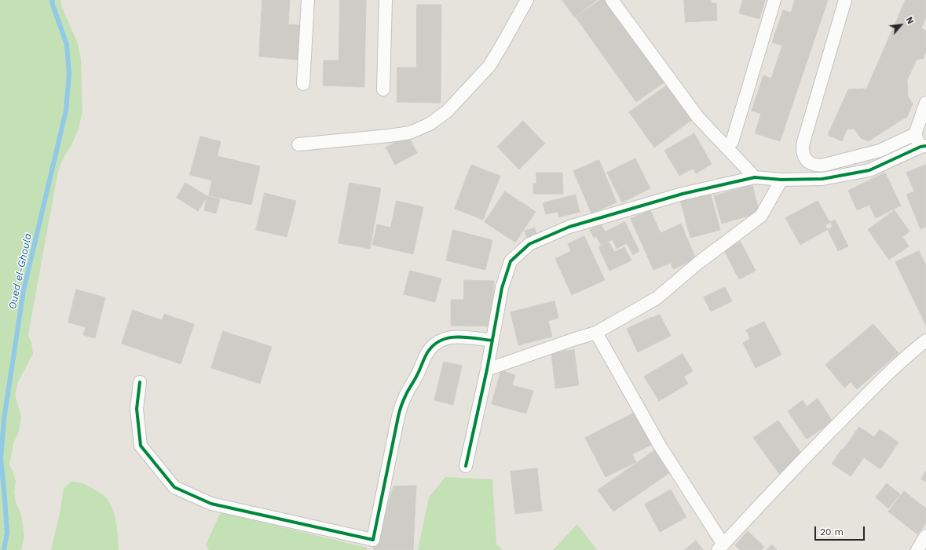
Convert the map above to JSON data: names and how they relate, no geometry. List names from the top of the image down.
{
  "water": ["Oued el-Ghoula"],
  "scale_bar": "20 m",
  "north": "top right"
}
